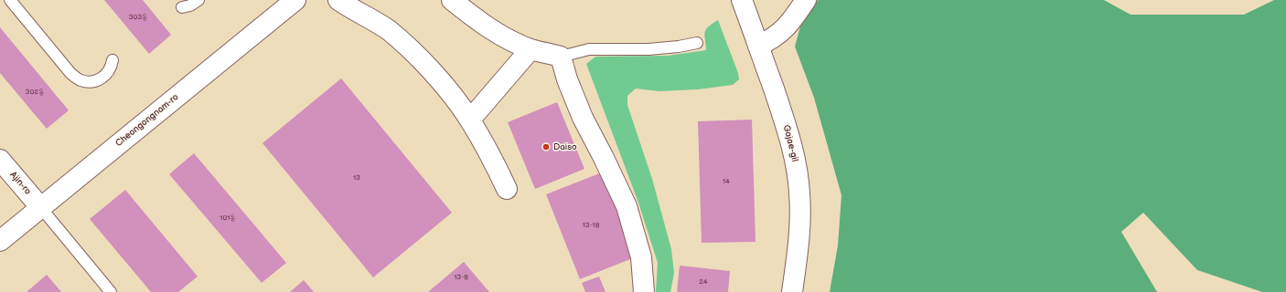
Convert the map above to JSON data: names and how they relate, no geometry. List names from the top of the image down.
{
  "streets": {
    "street": ["Cheongongnam-ro", "Gajae-gil", "Ajin-ro"]
  },
  "crossings": [
    ["Cheongongnam-ro", "Ajin-ro"]
  ],
  "places": ["Daiso"],
  "house_numbers": [
    "303동",
    "302동",
    "13",
    "14",
    "101동",
    "13-18",
    "13-8",
    "24"
  ]
}
